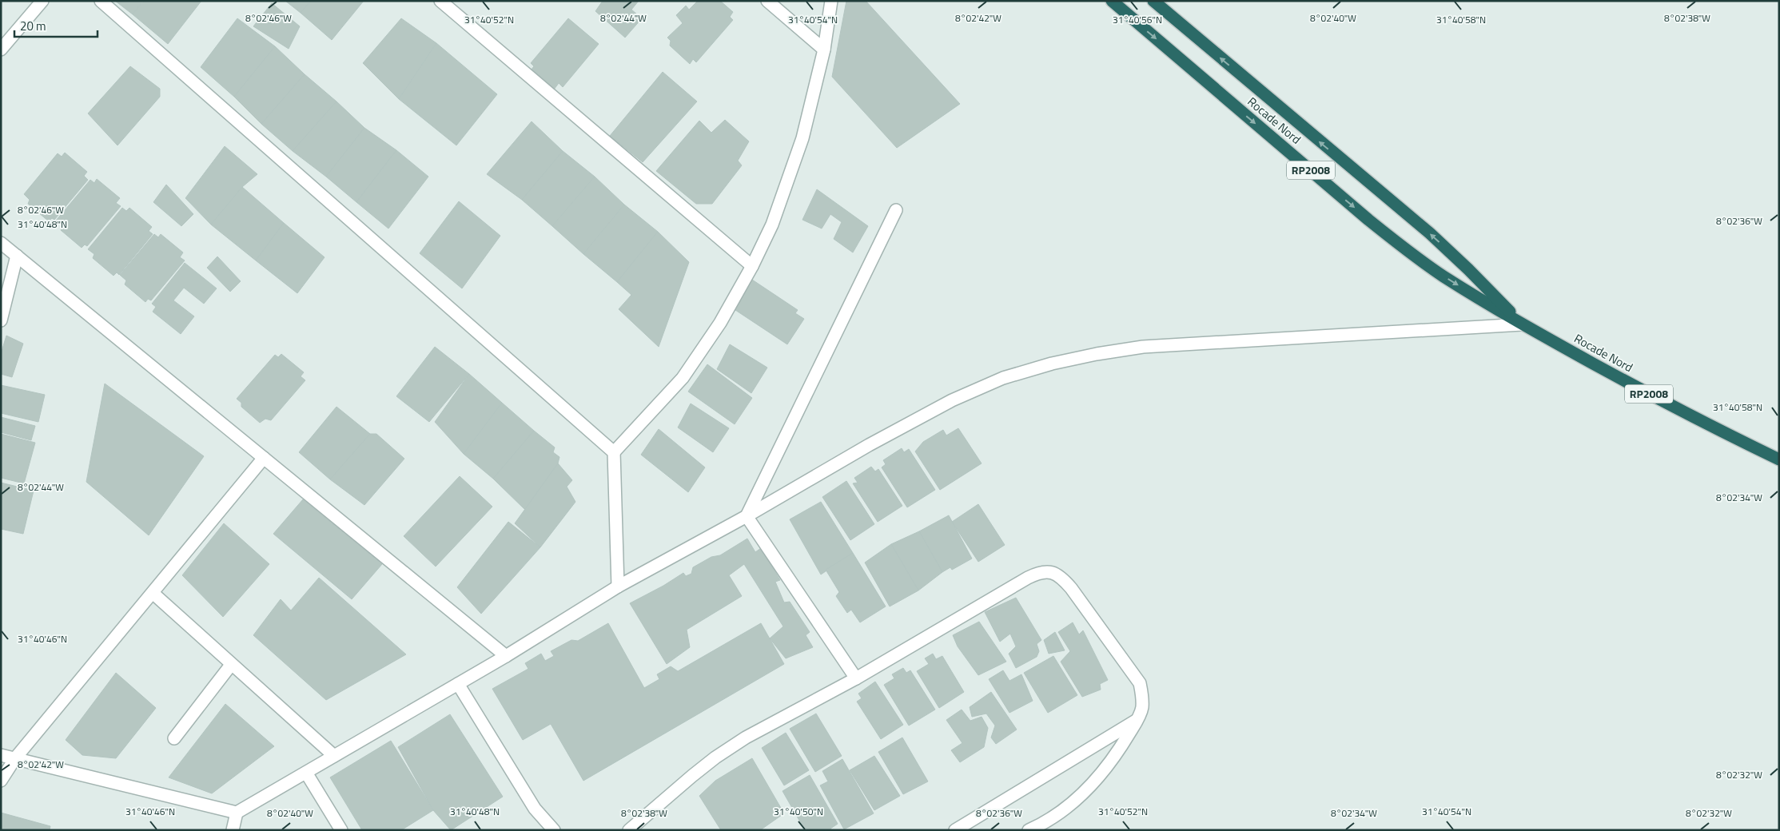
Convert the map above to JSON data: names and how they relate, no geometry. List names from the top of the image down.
{
  "streets": {
    "highway": ["Rocade Nord", "RP2008"]
  },
  "scale_bar": "20 m",
  "coordinates": [
    "8°02'46\"W",
    "8°02'44\"W",
    "8°02'42\"W",
    "8°02'40\"W",
    "8°02'38\"W",
    "31°40'58\"N",
    "31°40'52\"N",
    "31°40'54\"N",
    "31°40'56\"N",
    "8°02'36\"W",
    "31°40'48\"N",
    "8°02'34\"W",
    "31°40'46\"N",
    "8°02'32\"W",
    "31°40'50\"N"
  ]
}
